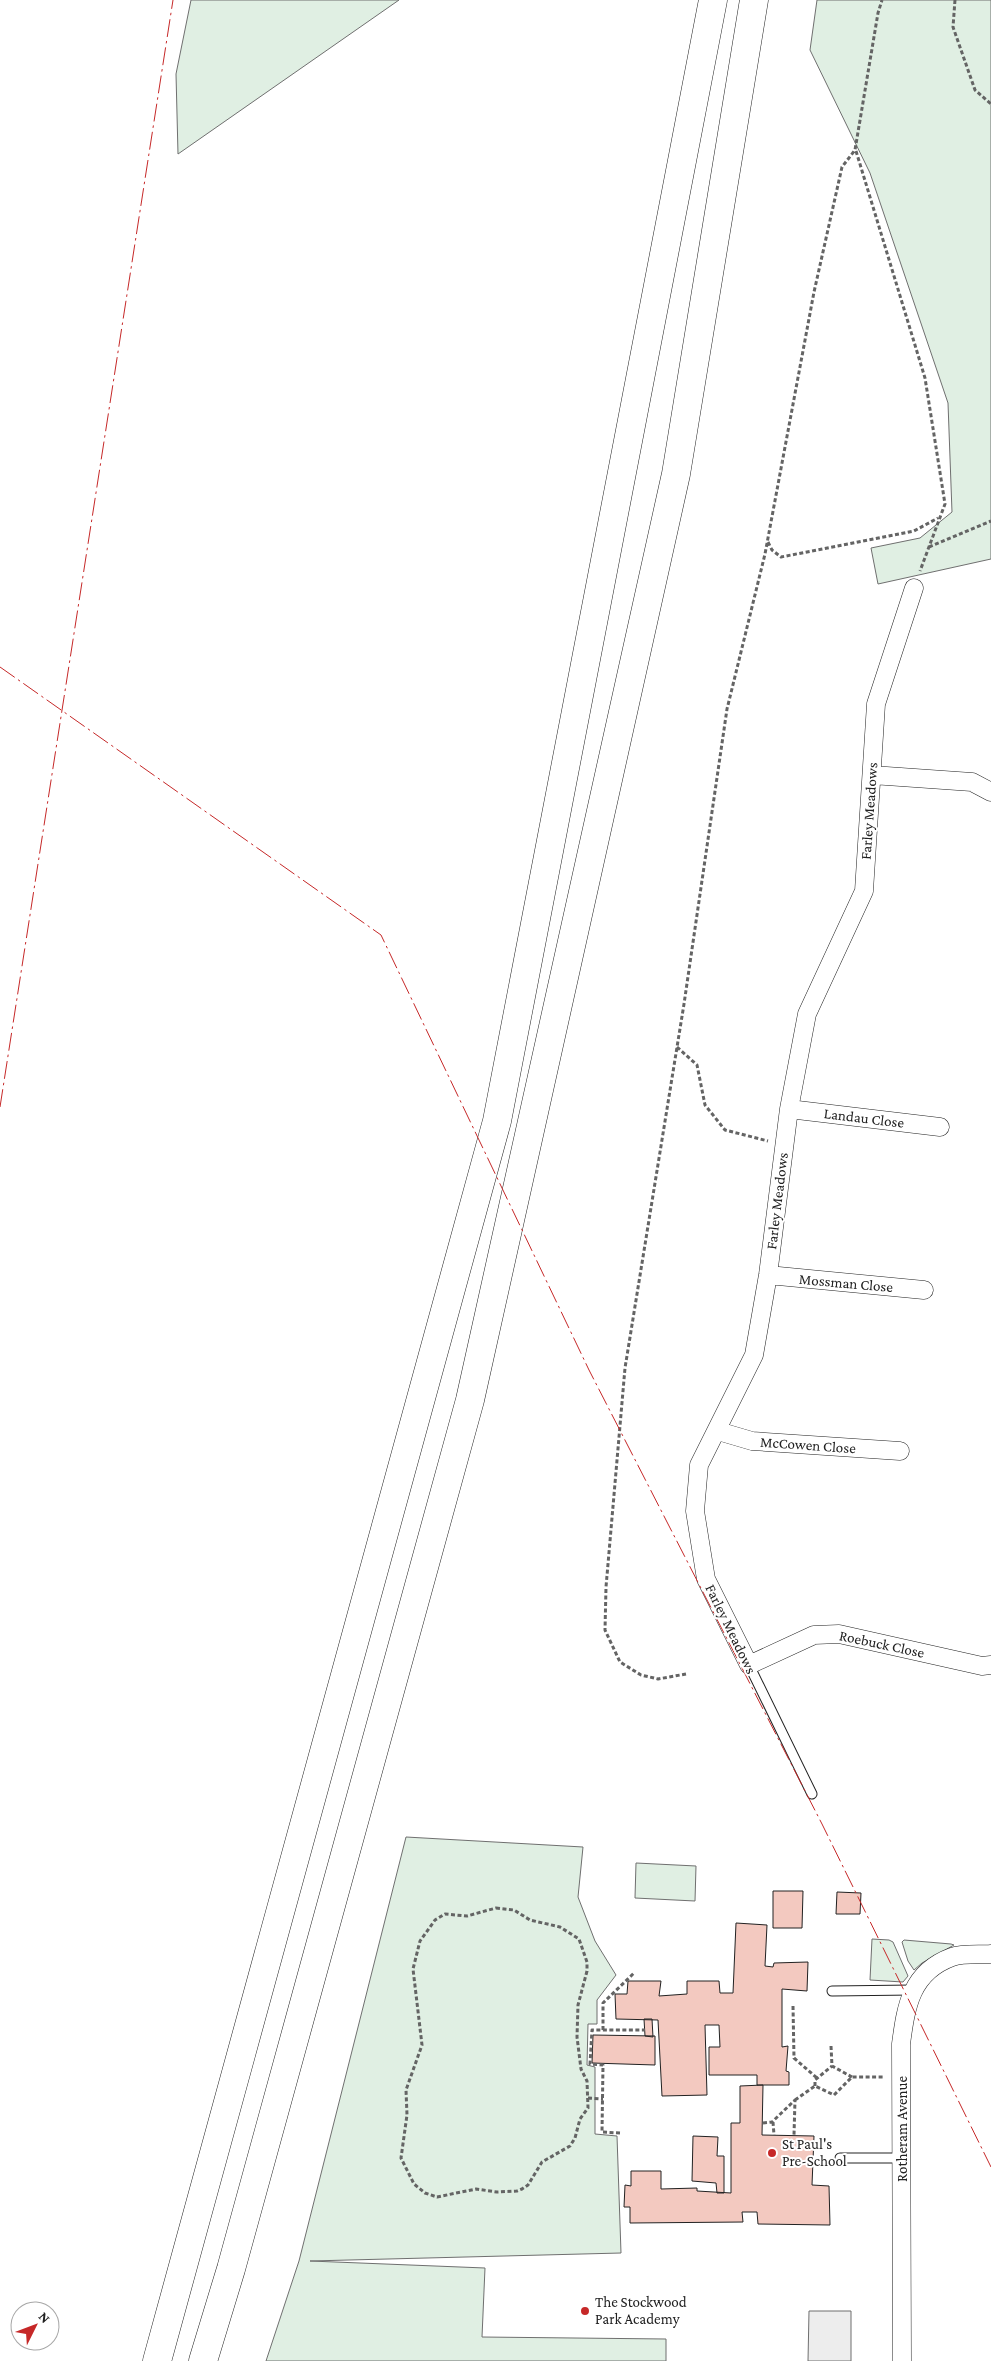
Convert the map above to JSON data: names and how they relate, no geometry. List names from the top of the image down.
{
  "streets": {
    "street": [
      "Farley Meadows",
      "Landau Close",
      "Mossman Close",
      "McCowen Close",
      "Roebuck Close",
      "Rotheram Avenue"
    ]
  },
  "crossings": [
    ["Farley Meadows", "Landau Close"],
    ["Farley Meadows", "Mossman Close"],
    ["Farley Meadows", "McCowen Close"],
    ["Farley Meadows", "Roebuck Close"]
  ],
  "places": ["St Paul's Pre-School", "The Stockwood Park Academy"],
  "north": "top right"
}
